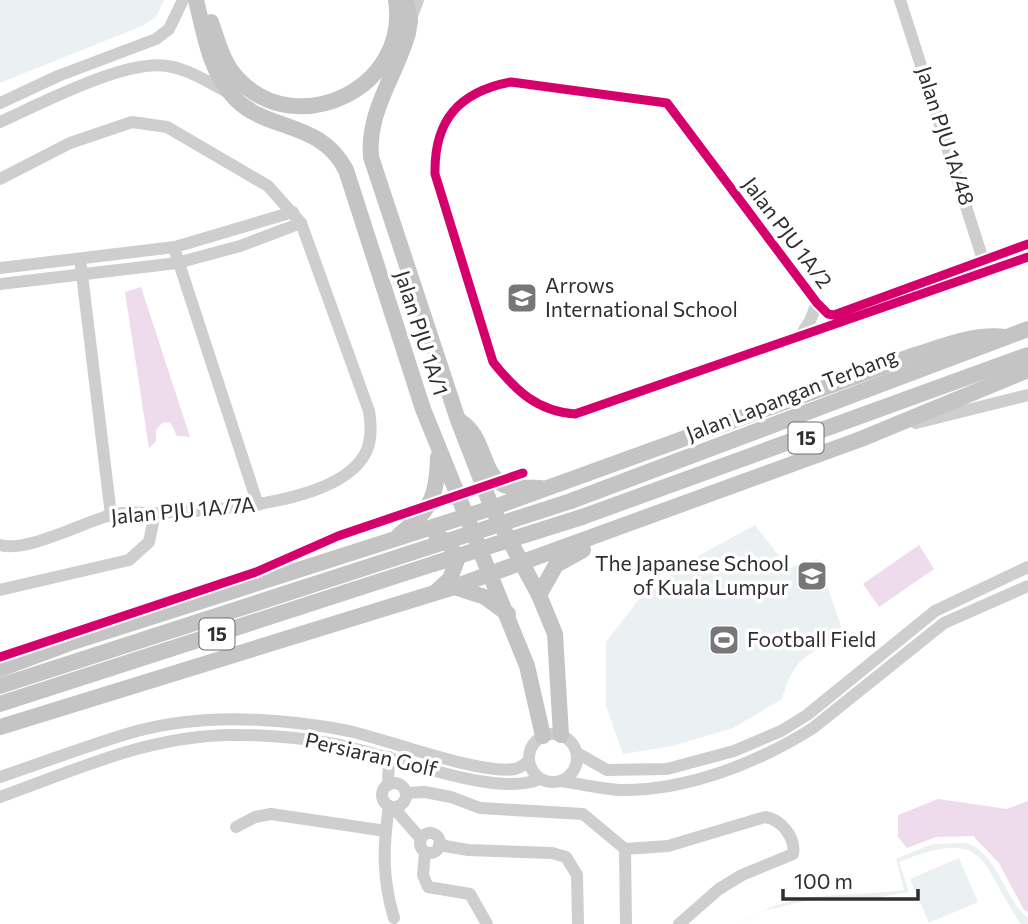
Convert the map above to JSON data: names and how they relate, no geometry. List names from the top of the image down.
{
  "streets": {
    "main road": ["Jalan PJU 1A/1", "Jalan Lapangan Terbang", "15"],
    "street": [
      "Jalan PJU 1A/48",
      "Jalan PJU 1A/2",
      "Jalan PJU 1A/7A",
      "Persiaran Golf"
    ]
  },
  "crossings": [
    ["Jalan PJU 1A/48", "Jalan PJU 1A/2"],
    ["Jalan PJU 1A/1", "Persiaran Golf"]
  ],
  "places": {
    "school or university": ["Arrows International School", "The Japanese School of Kuala Lumpur"],
    "sports": ["Football Field"]
  },
  "scale_bar": "100 m"
}
